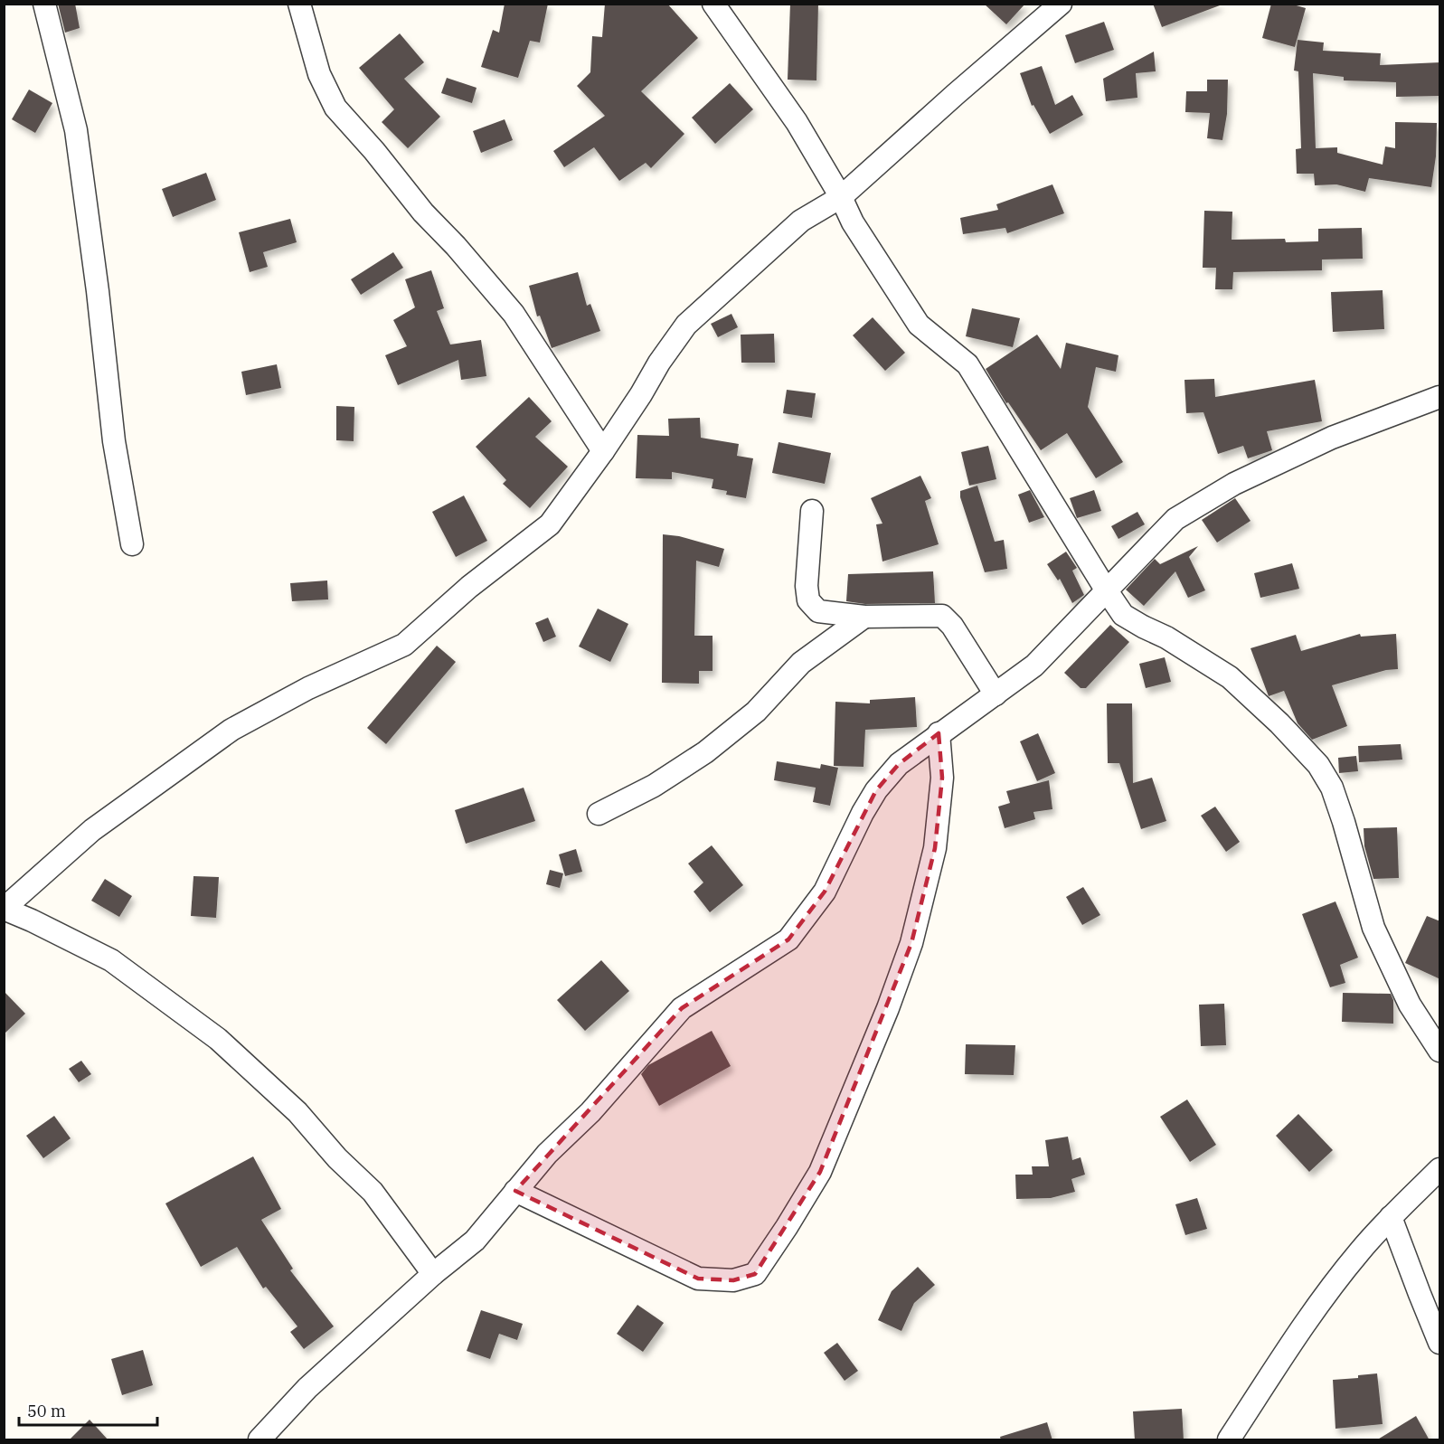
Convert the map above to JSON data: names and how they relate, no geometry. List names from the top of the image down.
{
  "scale_bar": "50 m"
}
